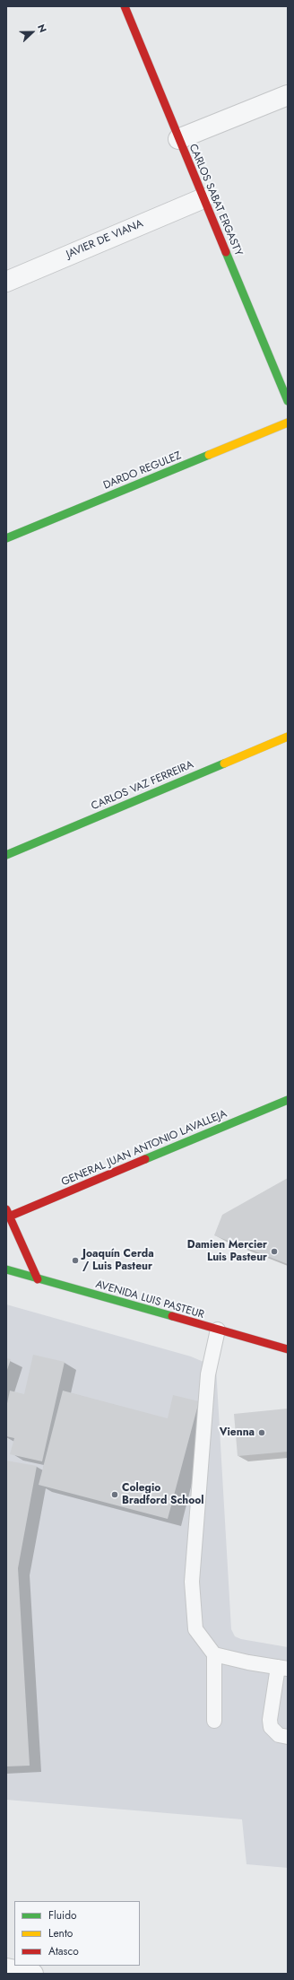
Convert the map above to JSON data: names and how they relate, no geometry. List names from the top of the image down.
{
  "streets": {
    "street": [
      "CARLOS SABAT ERGASTY",
      "JAVIER DE VIANA",
      "DARDO REGULEZ",
      "CARLOS VAZ FERREIRA",
      "GENERAL JUAN ANTONIO LAVALLEJA",
      "AVENIDA LUIS PASTEUR"
    ]
  },
  "crossings": [
    ["CARLOS SABAT ERGASTY", "JAVIER DE VIANA"]
  ],
  "places": [
    "Damien Mercier Luis Pasteur",
    "Joaquín Cerda / Luis Pasteur",
    "Vienna",
    "Colegio Bradford School"
  ],
  "legend": ["Fluido", "Lento", "Atasco"],
  "north": "right"
}
